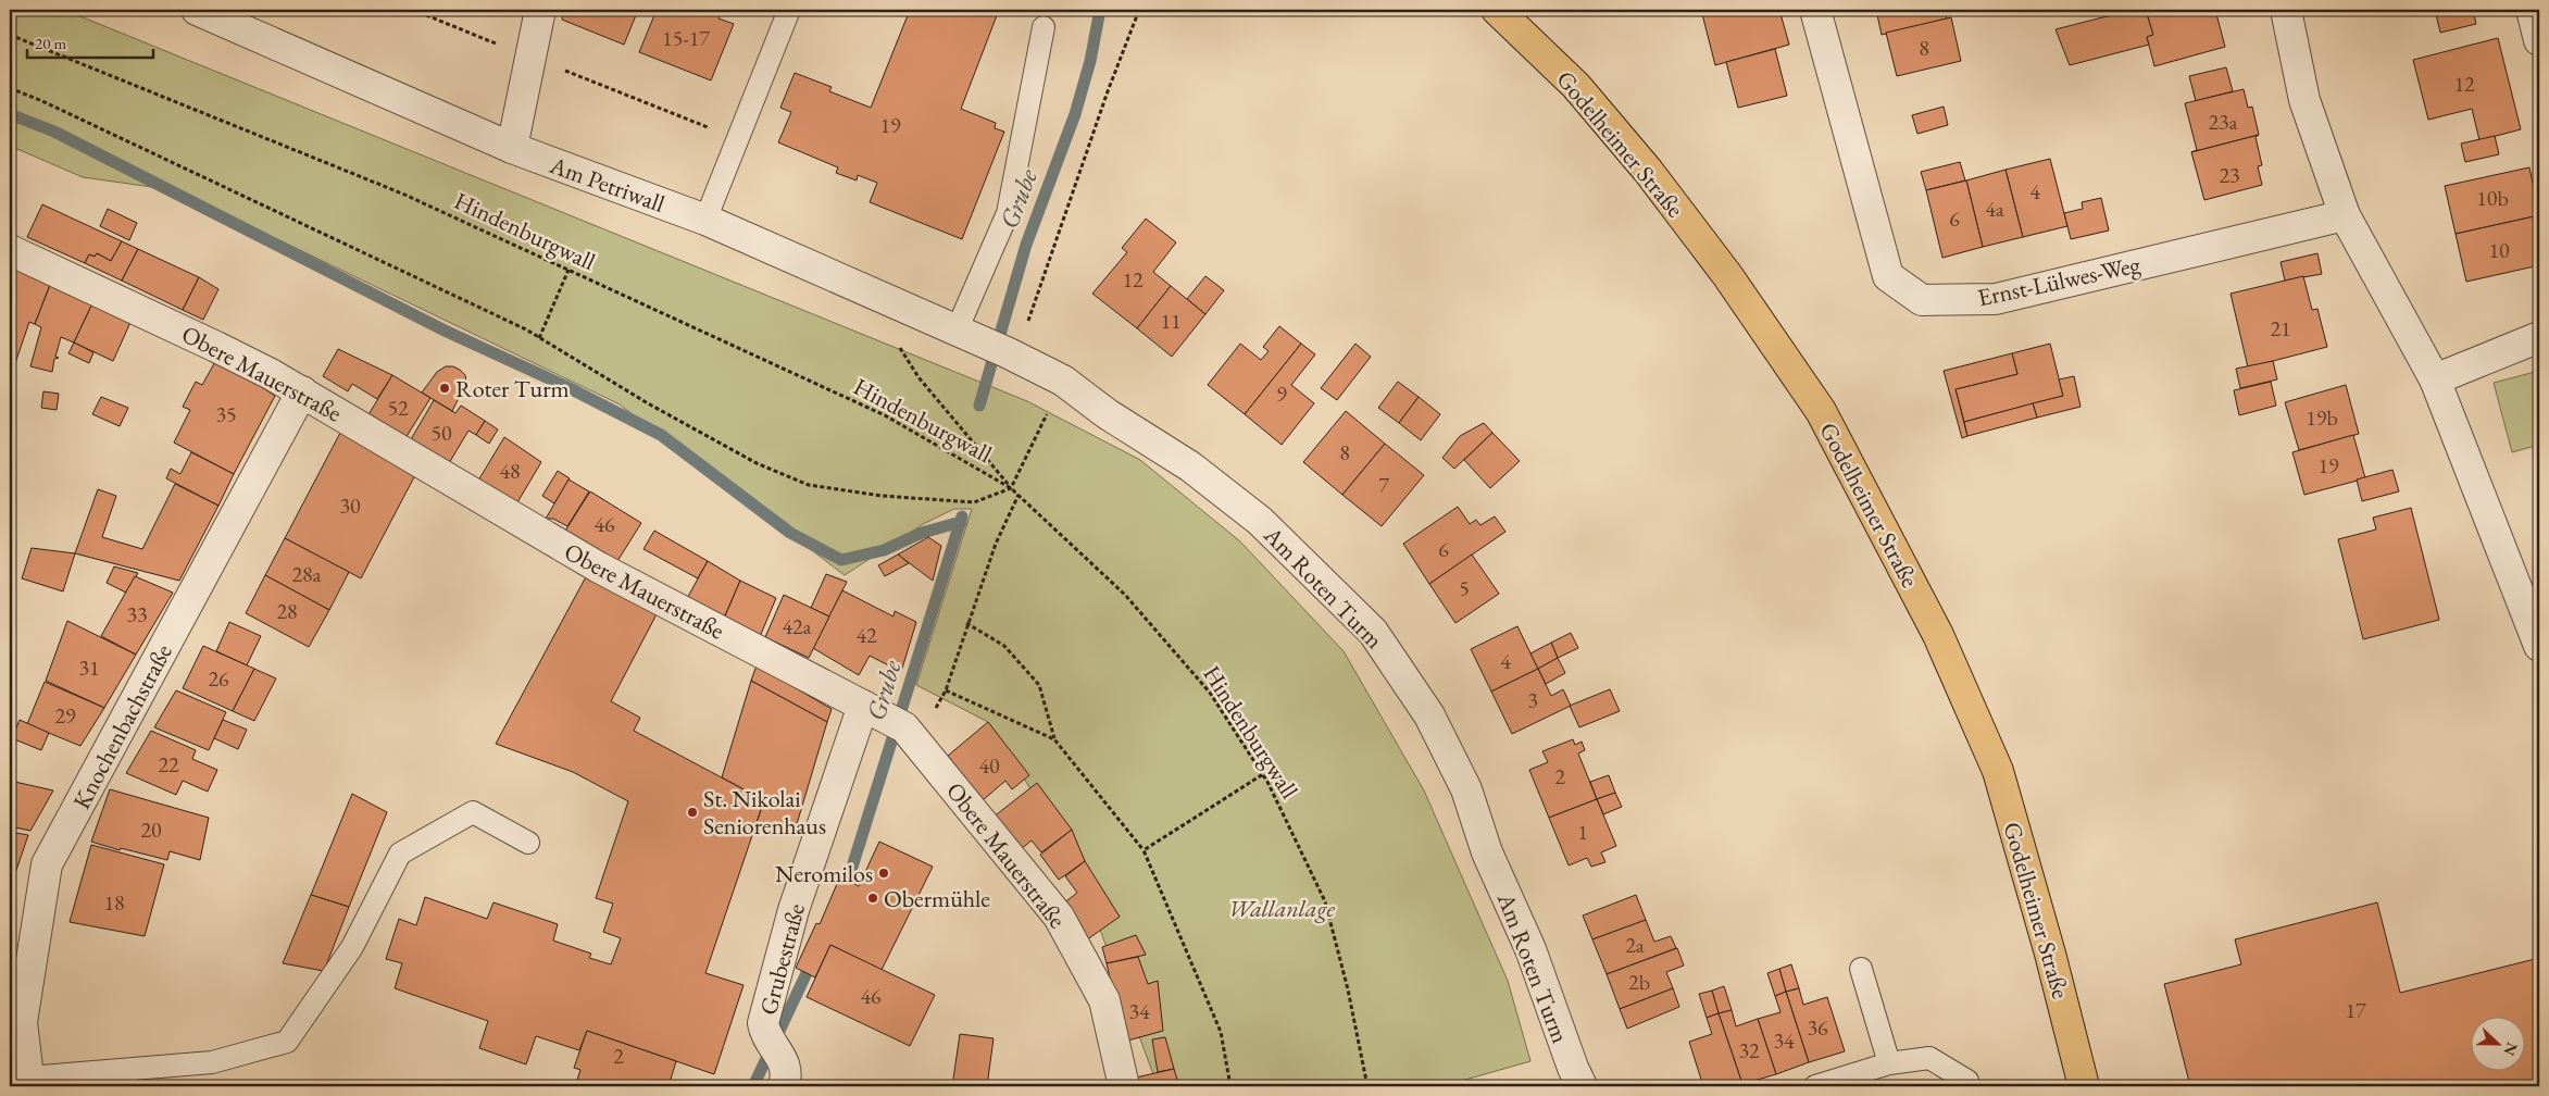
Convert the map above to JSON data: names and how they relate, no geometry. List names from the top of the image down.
{
  "streets": {
    "main road": ["Godelheimer Straße"],
    "street": [
      "Am Petriwall",
      "Ernst-Lülwes-Weg",
      "Obere Mauerstraße",
      "Am Roten Turm",
      "Knochenbachstraße",
      "Grubestraße"
    ],
    "path": ["Hindenburgwall"]
  },
  "crossings": [
    ["Am Petriwall", "Hindenburgwall"],
    ["Am Petriwall", "Am Roten Turm"],
    ["Obere Mauerstraße", "Knochenbachstraße"],
    ["Obere Mauerstraße", "Grubestraße"]
  ],
  "water": ["Grube"],
  "parks": ["Wallanlage"],
  "places": [
    "Roter Turm",
    "St. Nikolai Seniorenhaus",
    "Neromilos",
    "Obermühle"
  ],
  "house_numbers": [
    "15-17",
    "8",
    "12",
    "23a",
    "19",
    "23",
    "4",
    "10b",
    "4a",
    "6",
    "10",
    "12",
    "11",
    "21",
    "9",
    "52",
    "35",
    "19b",
    "50",
    "8",
    "19",
    "48",
    "7",
    "30",
    "46",
    "6",
    "28a",
    "5",
    "28",
    "33",
    "42a",
    "42",
    "4",
    "31",
    "26",
    "3",
    "29",
    "22",
    "40",
    "2",
    "20",
    "1",
    "18",
    "2a",
    "2b",
    "46",
    "17",
    "34",
    "36",
    "34",
    "32",
    "2"
  ],
  "scale_bar": "20 m",
  "north": "right"
}
